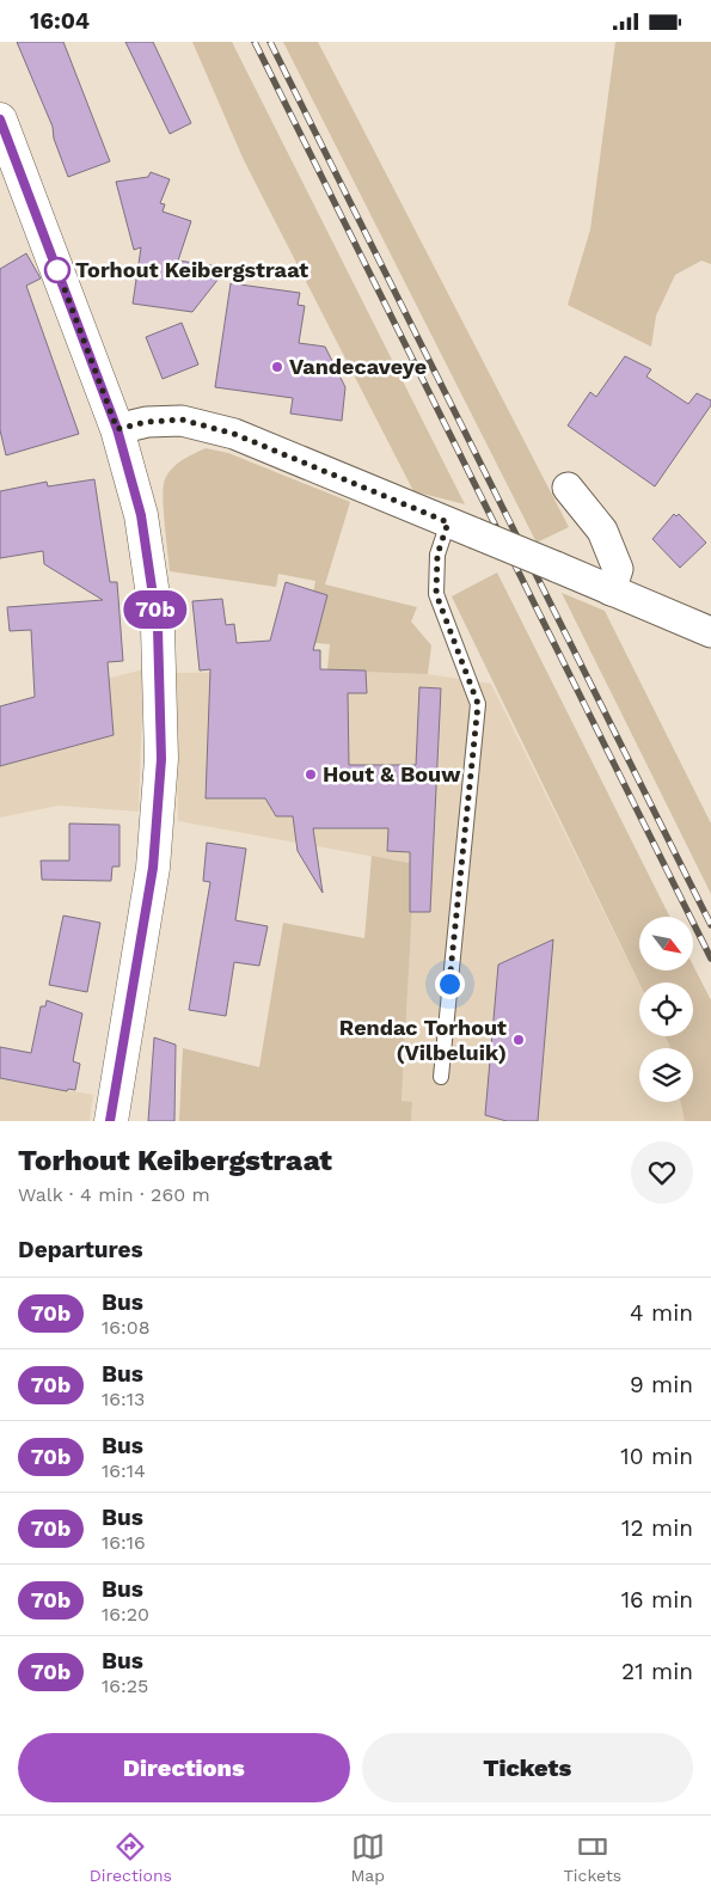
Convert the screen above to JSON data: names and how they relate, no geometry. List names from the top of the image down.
{
  "places": [
    "Torhout Keibergstraat",
    "Vandecaveye",
    "Hout & Bouw",
    "Rendac Torhout (Vilbeluik)"
  ],
  "lines": ["bus line 70b"],
  "north": "bottom right",
  "page": {
    "status": "16:04",
    "on_map": "70b",
    "heading": [
      ["Torhout Keibergstraat", "Walk · 4 min · 260 m"],
      "Departures"
    ],
    "list": [
      {
        "mark": "70b",
        "name": "Bus",
        "note": "16:08",
        "value": "4 min"
      },
      {
        "mark": "70b",
        "name": "Bus",
        "note": "16:13",
        "value": "9 min"
      },
      {
        "mark": "70b",
        "name": "Bus",
        "note": "16:14",
        "value": "10 min"
      },
      {
        "mark": "70b",
        "name": "Bus",
        "note": "16:16",
        "value": "12 min"
      },
      {
        "mark": "70b",
        "name": "Bus",
        "note": "16:20",
        "value": "16 min"
      },
      {
        "mark": "70b",
        "name": "Bus",
        "note": "16:25",
        "value": "21 min"
      }
    ],
    "buttons": ["Directions", "Tickets"],
    "tabs": ["Directions", "Map", "Tickets"]
  }
}
